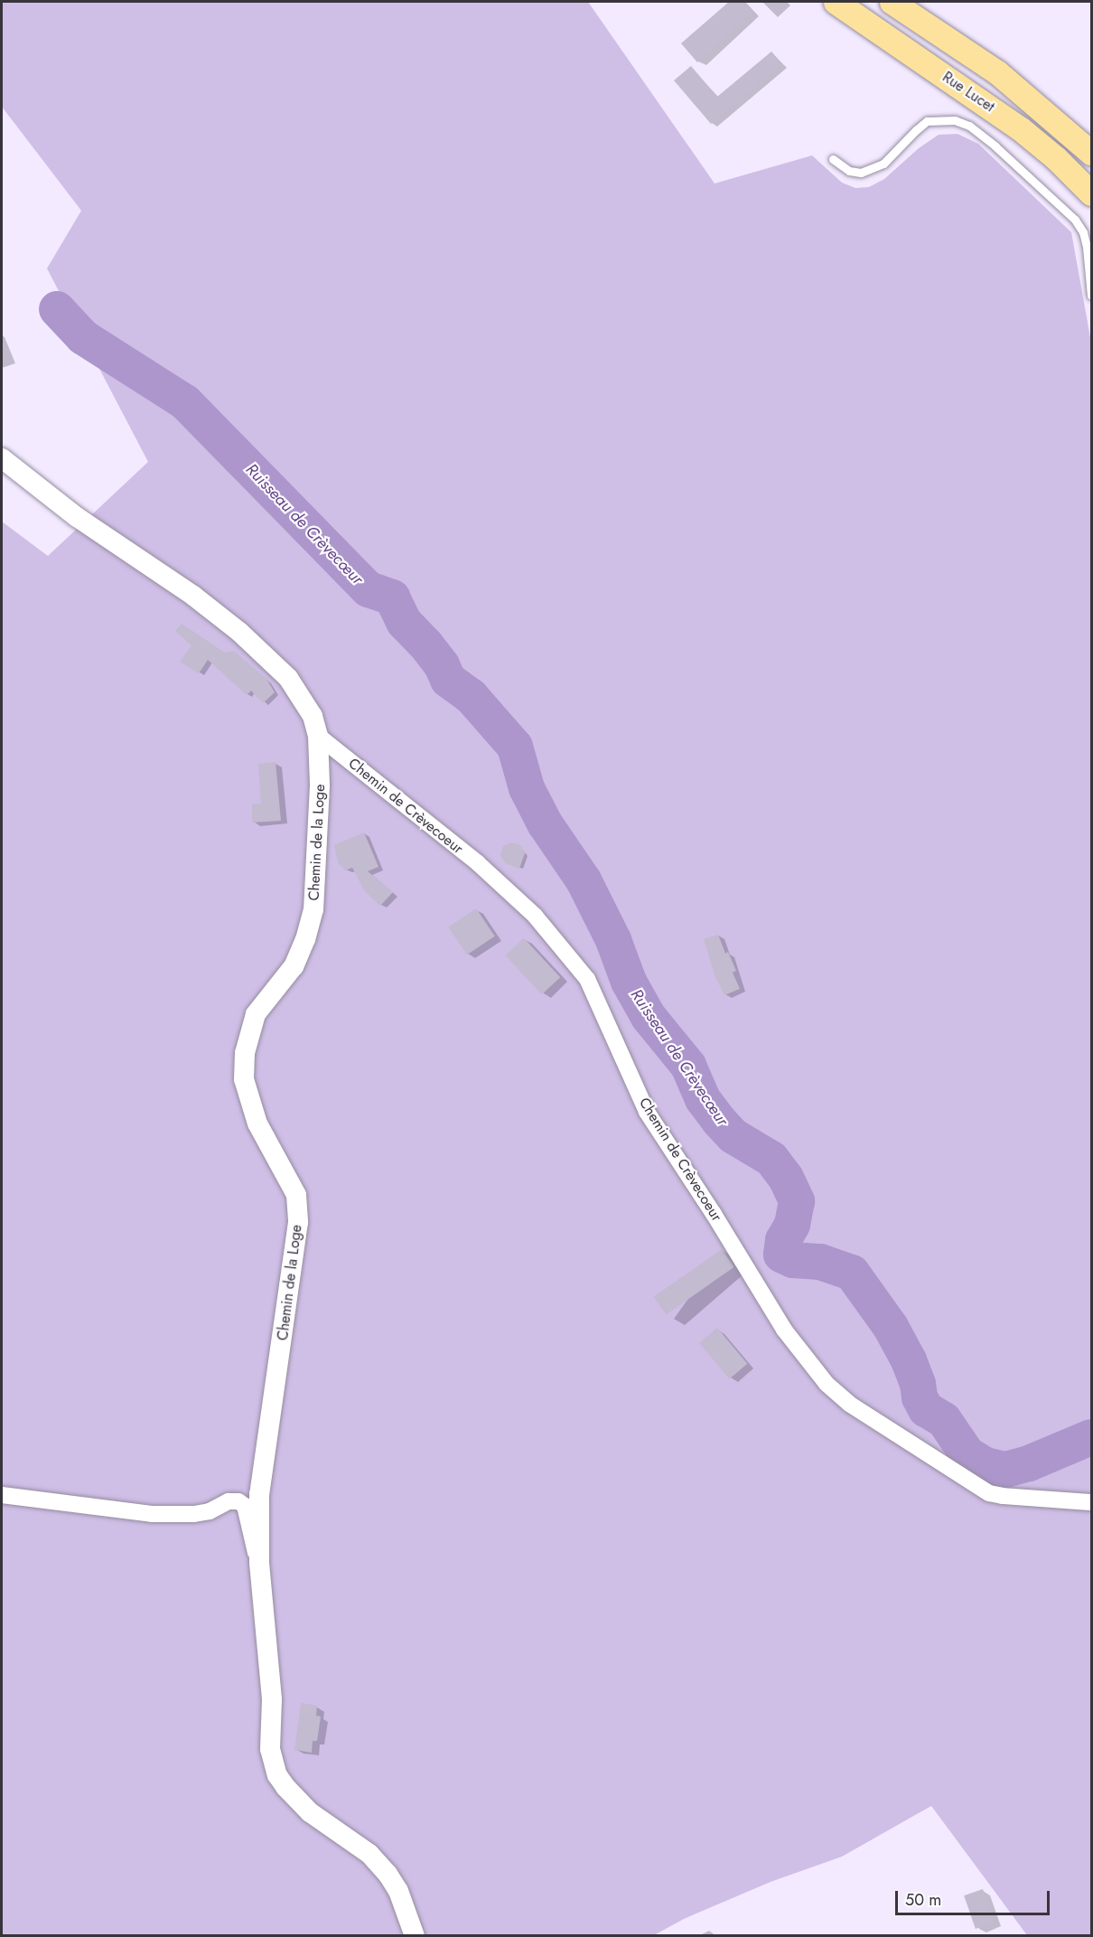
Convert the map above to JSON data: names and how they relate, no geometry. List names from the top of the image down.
{
  "streets": {
    "main road": ["Rue Lucet"],
    "street": ["Chemin de Crèvecoeur", "Chemin de la Loge"]
  },
  "crossings": [
    ["Chemin de Crèvecoeur", "Chemin de la Loge"]
  ],
  "water": ["Ruisseau de Crèvecœur"],
  "scale_bar": "50 m"
}
